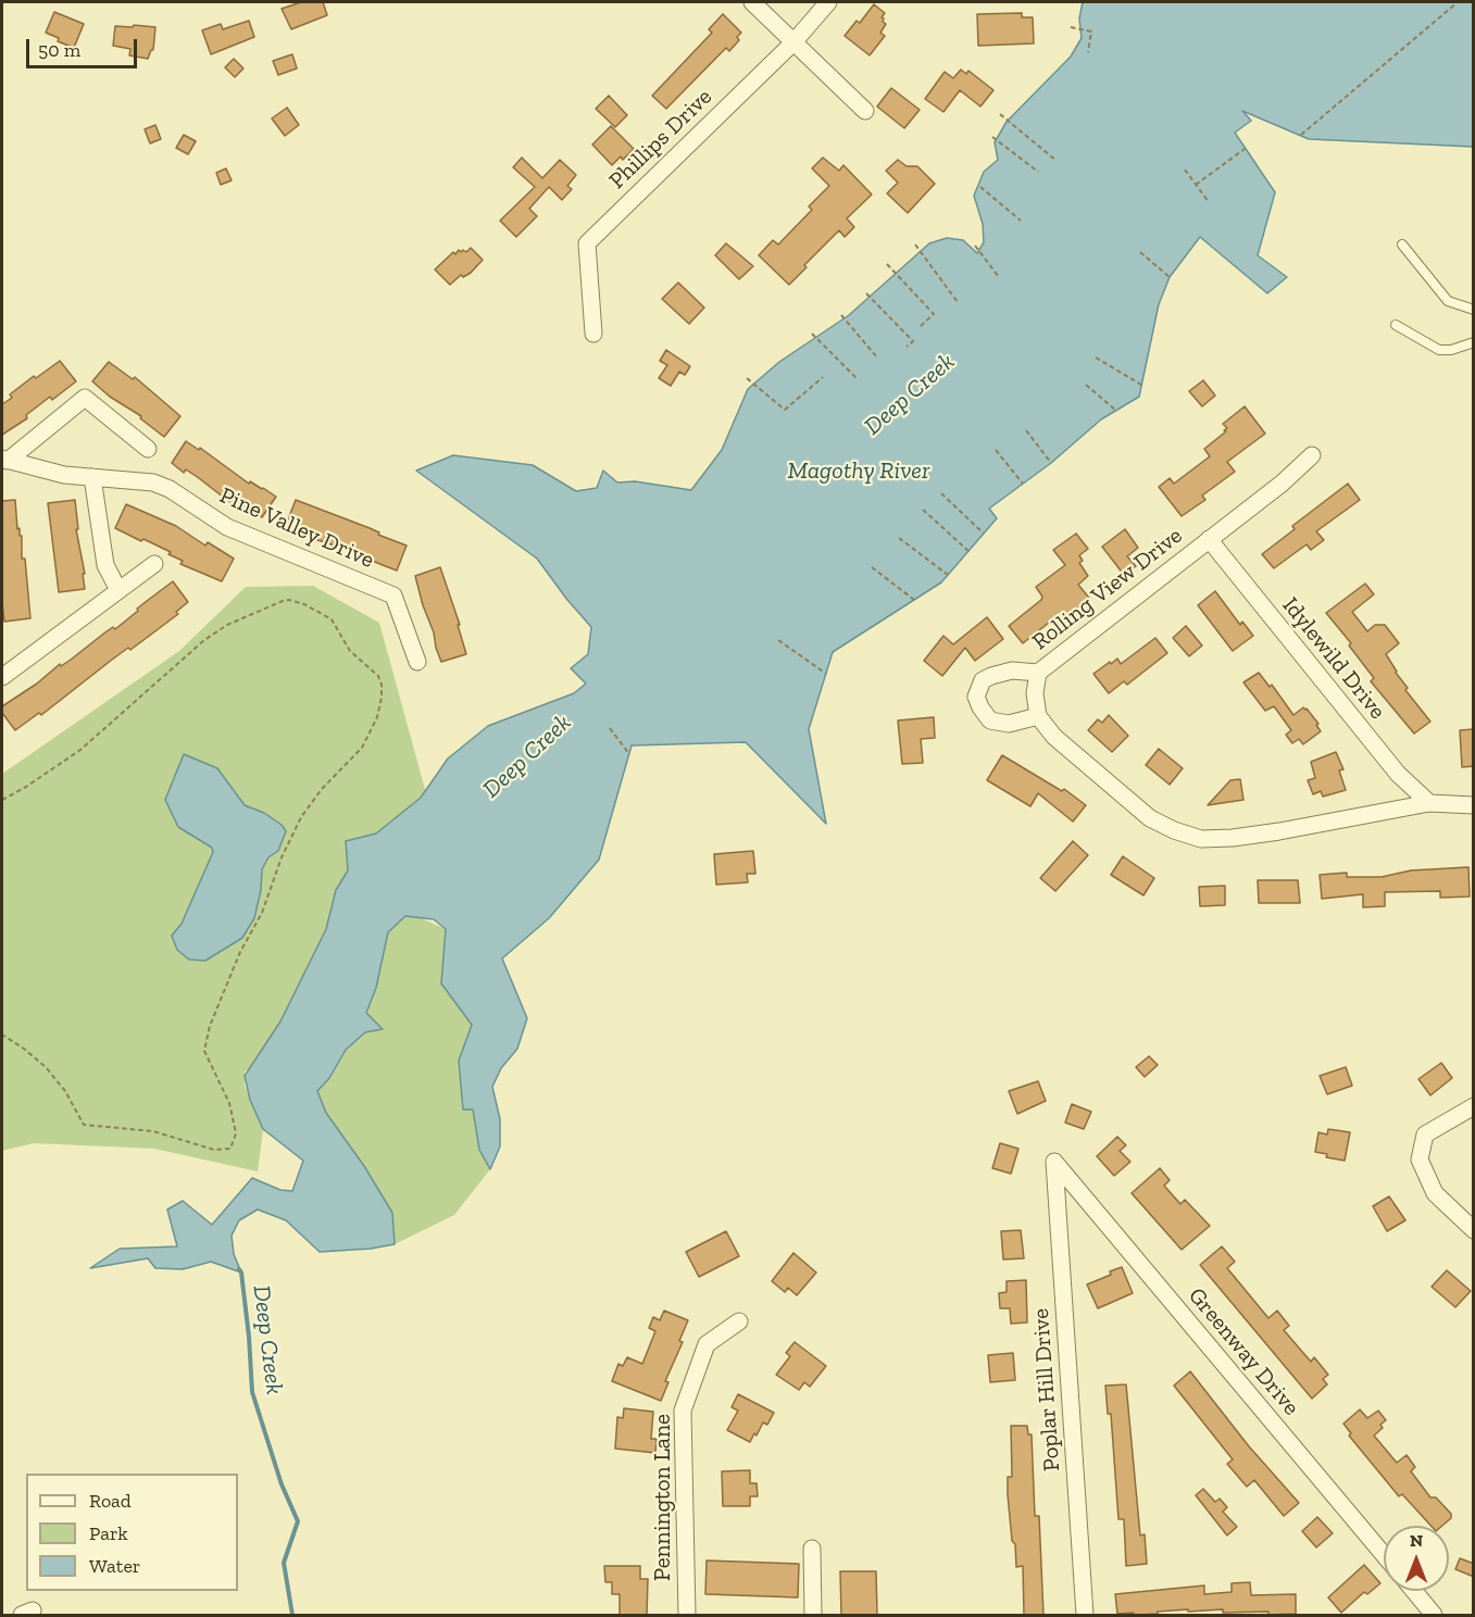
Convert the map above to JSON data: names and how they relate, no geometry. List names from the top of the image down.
{
  "streets": {
    "street": [
      "Phillips Drive",
      "Pine Valley Drive",
      "Rolling View Drive",
      "Idylewild Drive",
      "Greenway Drive",
      "Poplar Hill Drive",
      "Pennington Lane"
    ]
  },
  "crossings": [
    ["Rolling View Drive", "Idylewild Drive"],
    ["Greenway Drive", "Poplar Hill Drive"]
  ],
  "water": ["Deep Creek", "Magothy River"],
  "legend": ["Road", "Park", "Water"],
  "scale_bar": "50 m",
  "north": "top"
}
